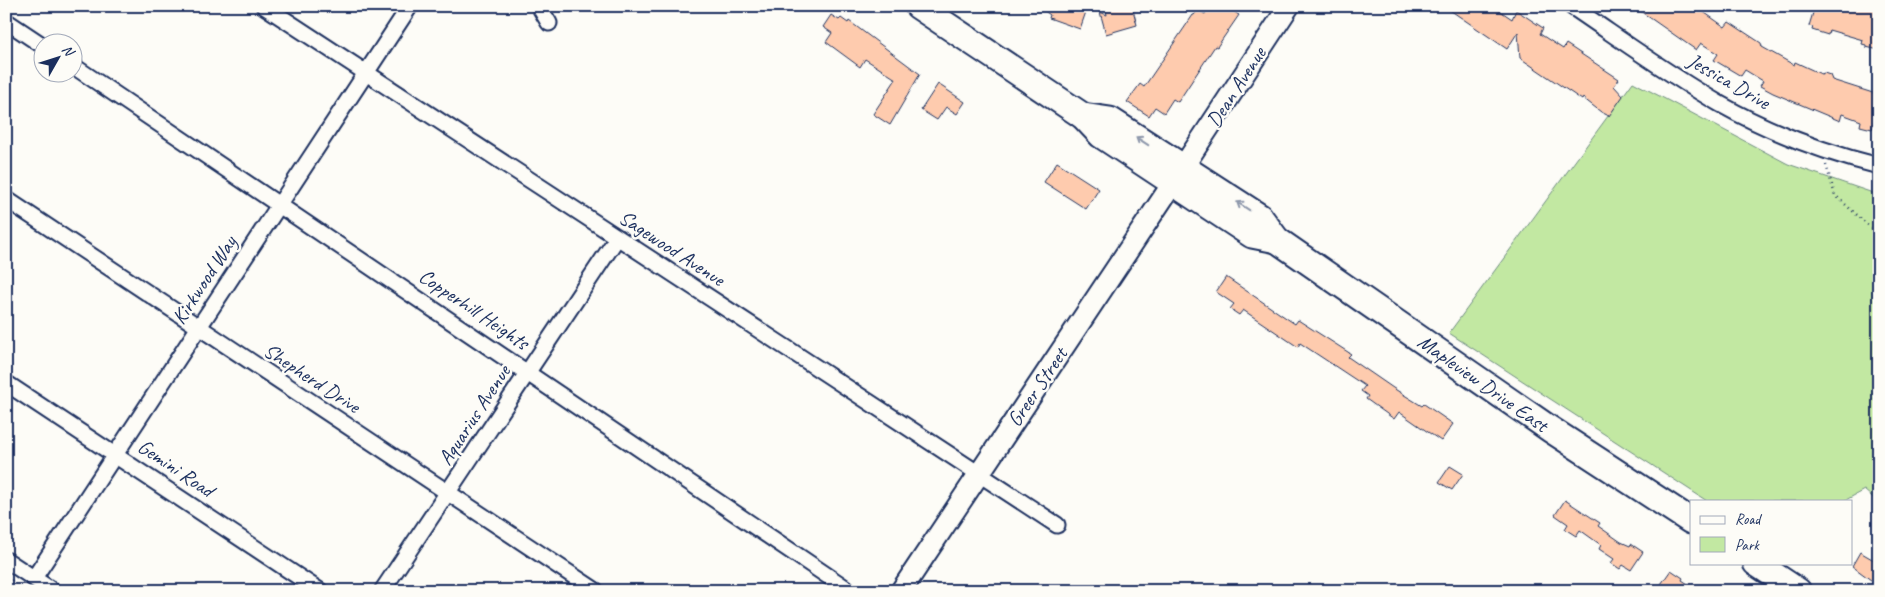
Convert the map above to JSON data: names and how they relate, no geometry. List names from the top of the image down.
{
  "streets": {
    "main road": ["Mapleview Drive East"],
    "street": [
      "Jessica Drive",
      "Dean Avenue",
      "Sagewood Avenue",
      "Kirkwood Way",
      "Copperhill Heights",
      "Shepherd Drive",
      "Greer Street",
      "Aquarius Avenue",
      "Gemini Road"
    ]
  },
  "crossings": [
    ["Dean Avenue", "Mapleview Drive East"],
    ["Dean Avenue", "Greer Street"],
    ["Sagewood Avenue", "Kirkwood Way"],
    ["Sagewood Avenue", "Greer Street"],
    ["Sagewood Avenue", "Aquarius Avenue"],
    ["Kirkwood Way", "Copperhill Heights"],
    ["Kirkwood Way", "Shepherd Drive"],
    ["Kirkwood Way", "Gemini Road"],
    ["Copperhill Heights", "Aquarius Avenue"],
    ["Shepherd Drive", "Aquarius Avenue"],
    ["Mapleview Drive East", "Greer Street"]
  ],
  "legend": ["Road", "Park"],
  "north": "top right"
}
